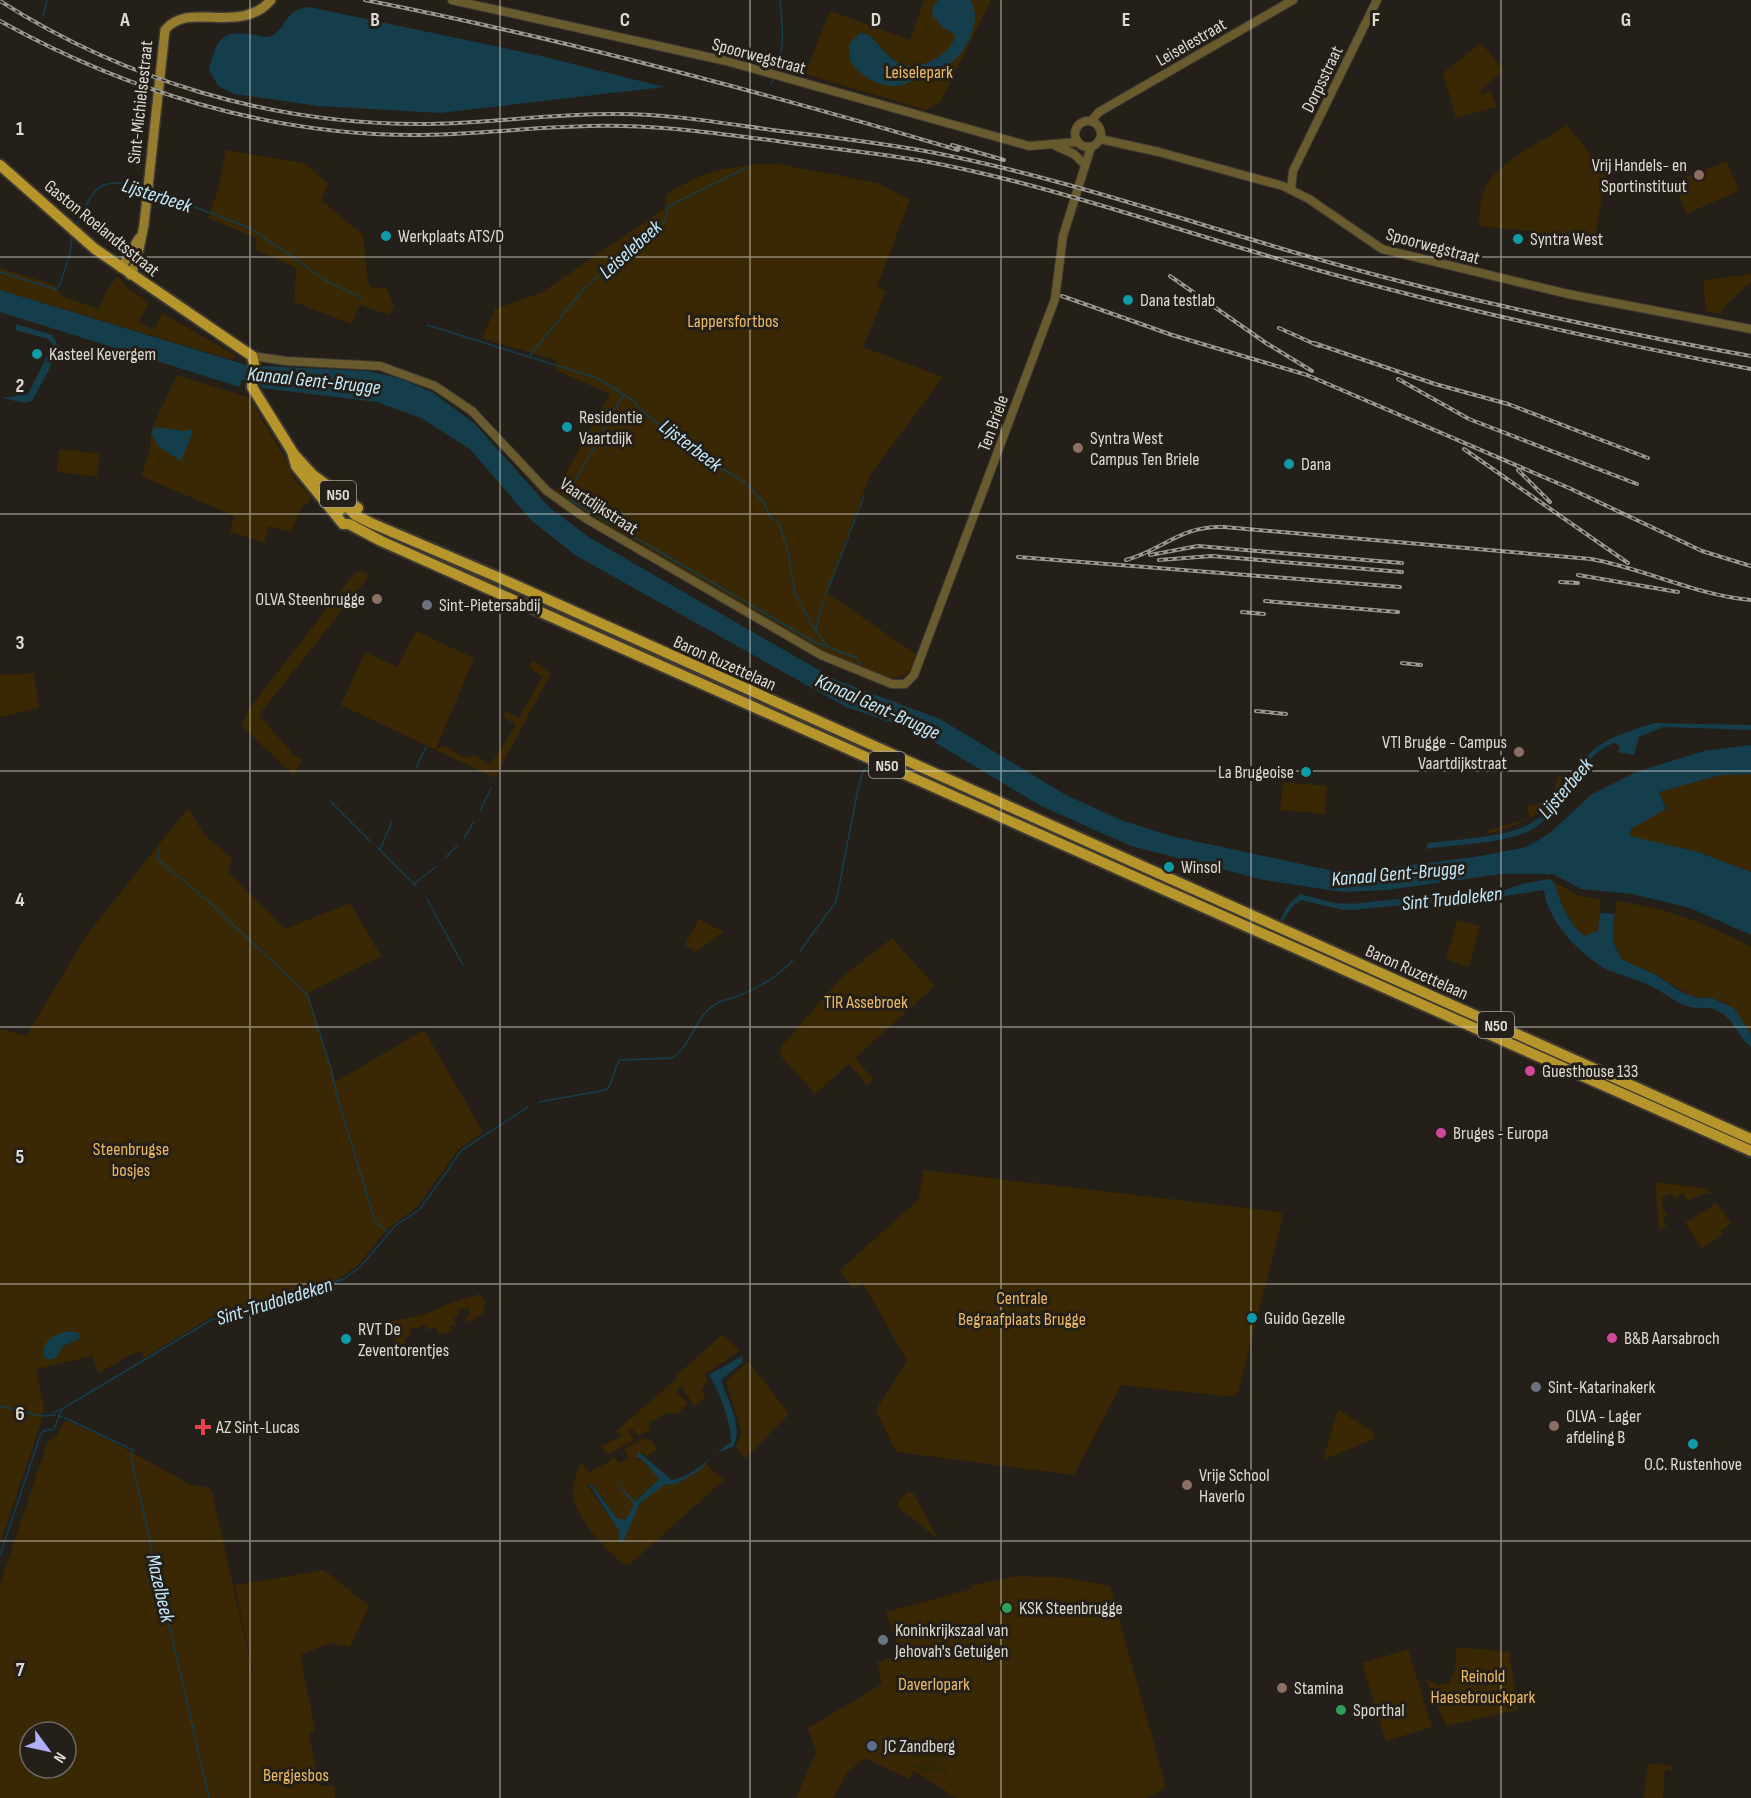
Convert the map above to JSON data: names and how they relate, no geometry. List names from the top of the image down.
{
  "streets": {
    "main road": [
      "Sint-Michielsestraat",
      "Gaston Roelandtsstraat",
      "N50",
      "Baron Ruzettelaan"
    ],
    "street": [
      "Leiselestraat",
      "Spoorwegstraat",
      "Dorpsstraat",
      "Ten Briele",
      "Vaartdijkstraat"
    ]
  },
  "crossings": [
    ["Leiselestraat", "Spoorwegstraat"],
    ["Leiselestraat", "Ten Briele"],
    ["Spoorwegstraat", "Dorpsstraat"],
    ["Spoorwegstraat", "Ten Briele"],
    ["Sint-Michielsestraat", "Gaston Roelandtsstraat"],
    ["Gaston Roelandtsstraat", "Vaartdijkstraat"],
    ["Gaston Roelandtsstraat", "Baron Ruzettelaan"],
    ["Ten Briele", "Vaartdijkstraat"],
    ["N50", "Baron Ruzettelaan"],
    ["Vaartdijkstraat", "Baron Ruzettelaan"]
  ],
  "water": [
    "Lijsterbeek",
    "Leiselebeek",
    "Kanaal Gent-Brugge",
    "Sint Trudoleken",
    "Sint-Trudoledeken",
    "Mazelbeek"
  ],
  "parks": [
    "Leiselepark",
    "Lappersfortbos",
    "TIR Assebroek",
    "Steenbrugse bosjes",
    "Centrale Begraafplaats Brugge",
    "Reinold Haesebrouckpark",
    "Daverlopark",
    "Bergjesbos"
  ],
  "places": {
    "other": [
      "Vrij Handels- en Sportinstituut",
      "Werkplaats ATS/D",
      "Syntra West",
      "Dana testlab",
      "Kasteel Kevergem",
      "Residentie Vaartdijk",
      "Syntra West Campus Ten Briele",
      "Dana",
      "OLVA Steenbrugge",
      "Sint-Pietersabdij",
      "VTI Brugge - Campus Vaartdijkstraat",
      "La Brugeoise",
      "Winsol",
      "Guesthouse 133",
      "Bruges - Europa",
      "Guido Gezelle",
      "B&B Aarsabroch",
      "RVT De Zeventorentjes",
      "Sint-Katarinakerk",
      "OLVA - Lager afdeling B",
      "O.C. Rustenhove",
      "Vrije School Haverlo",
      "KSK Steenbrugge",
      "Koninkrijkszaal van Jehovah's Getuigen",
      "Stamina",
      "Sporthal",
      "JC Zandberg"
    ],
    "health": ["AZ Sint-Lucas"]
  },
  "north": "bottom right",
  "grid": {
    "columns": [
      "A",
      "B",
      "C",
      "D",
      "E",
      "F",
      "G"
    ],
    "rows": [
      "1",
      "2",
      "3",
      "4",
      "5",
      "6",
      "7"
    ]
  }
}
